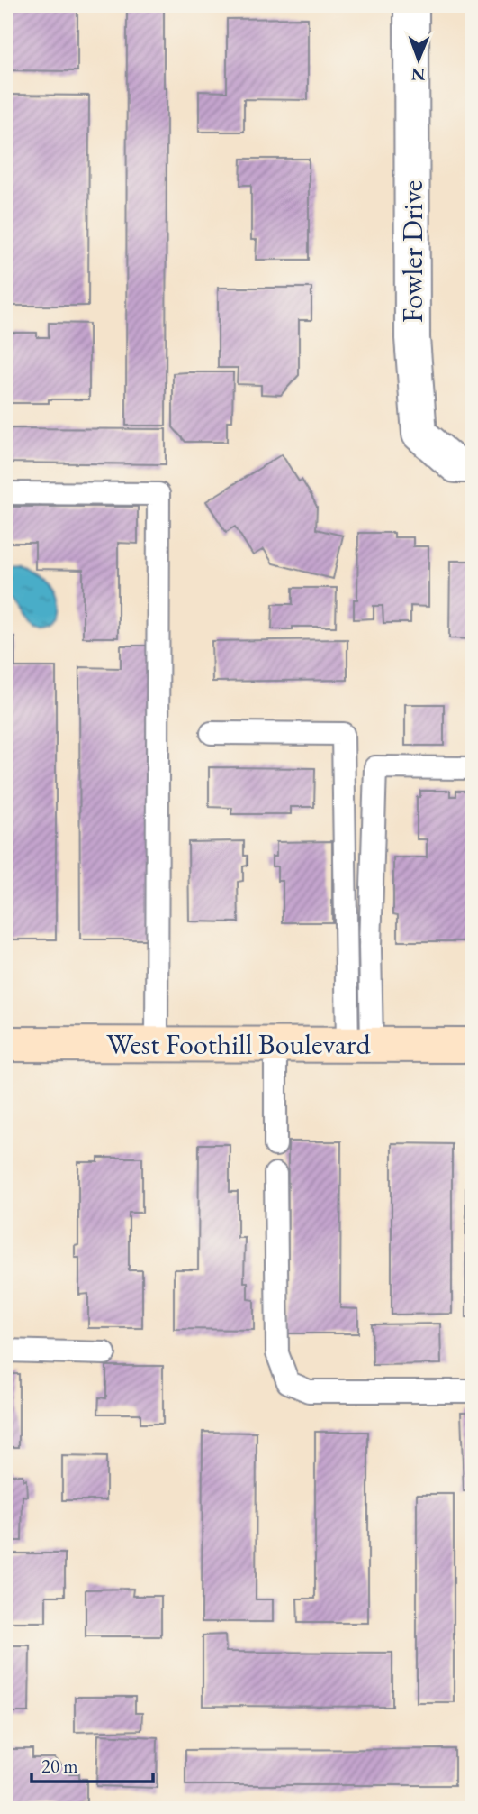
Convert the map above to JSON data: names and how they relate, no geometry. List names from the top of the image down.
{
  "streets": {
    "main road": ["West Foothill Boulevard"],
    "street": ["Fowler Drive"]
  },
  "scale_bar": "20 m",
  "north": "bottom"
}
